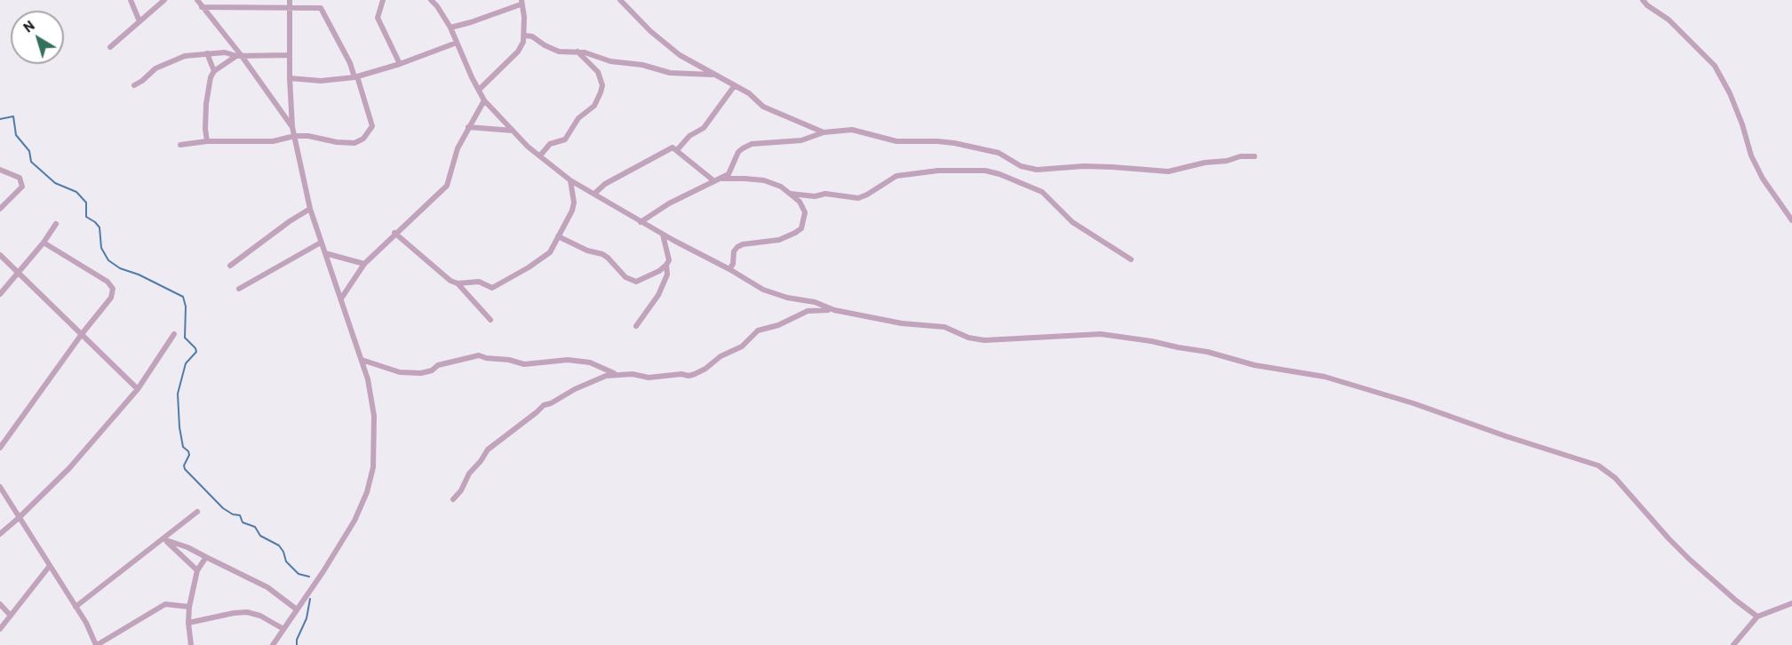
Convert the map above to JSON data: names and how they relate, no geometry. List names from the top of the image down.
{
  "north": "top left"
}
